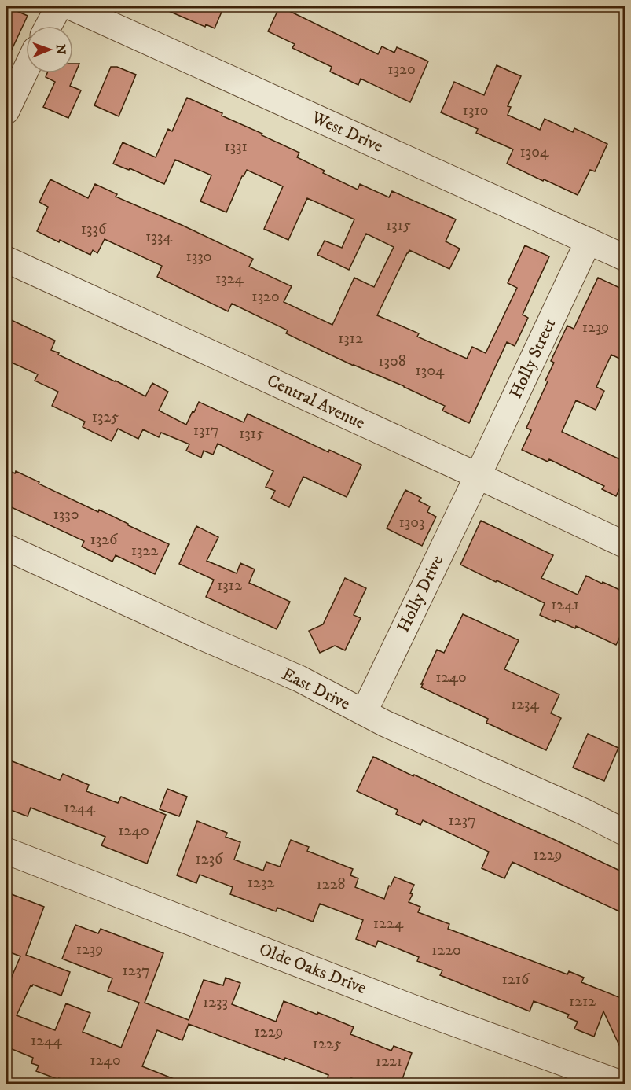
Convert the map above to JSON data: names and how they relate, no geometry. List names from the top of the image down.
{
  "streets": {
    "street": [
      "West Drive",
      "Holly Street",
      "Central Avenue",
      "Holly Drive",
      "East Drive",
      "Olde Oaks Drive"
    ]
  },
  "crossings": [
    ["West Drive", "Holly Street"],
    ["Holly Street", "Central Avenue"],
    ["Holly Street", "Holly Drive"],
    ["Central Avenue", "Holly Drive"],
    ["Holly Drive", "East Drive"]
  ],
  "house_numbers": [
    "1320",
    "1310",
    "1331",
    "1304",
    "1315",
    "1336",
    "1334",
    "1330",
    "1324",
    "1320",
    "1239",
    "1312",
    "1308",
    "1304",
    "1325",
    "1317",
    "1315",
    "1330",
    "1303",
    "1326",
    "1322",
    "1312",
    "1241",
    "1240",
    "1234",
    "1244",
    "1237",
    "1240",
    "1229",
    "1236",
    "1232",
    "1228",
    "1224",
    "1239",
    "1220",
    "1237",
    "1216",
    "1212",
    "1233",
    "1229",
    "1244",
    "1225",
    "1240",
    "1221"
  ],
  "north": "right"
}
